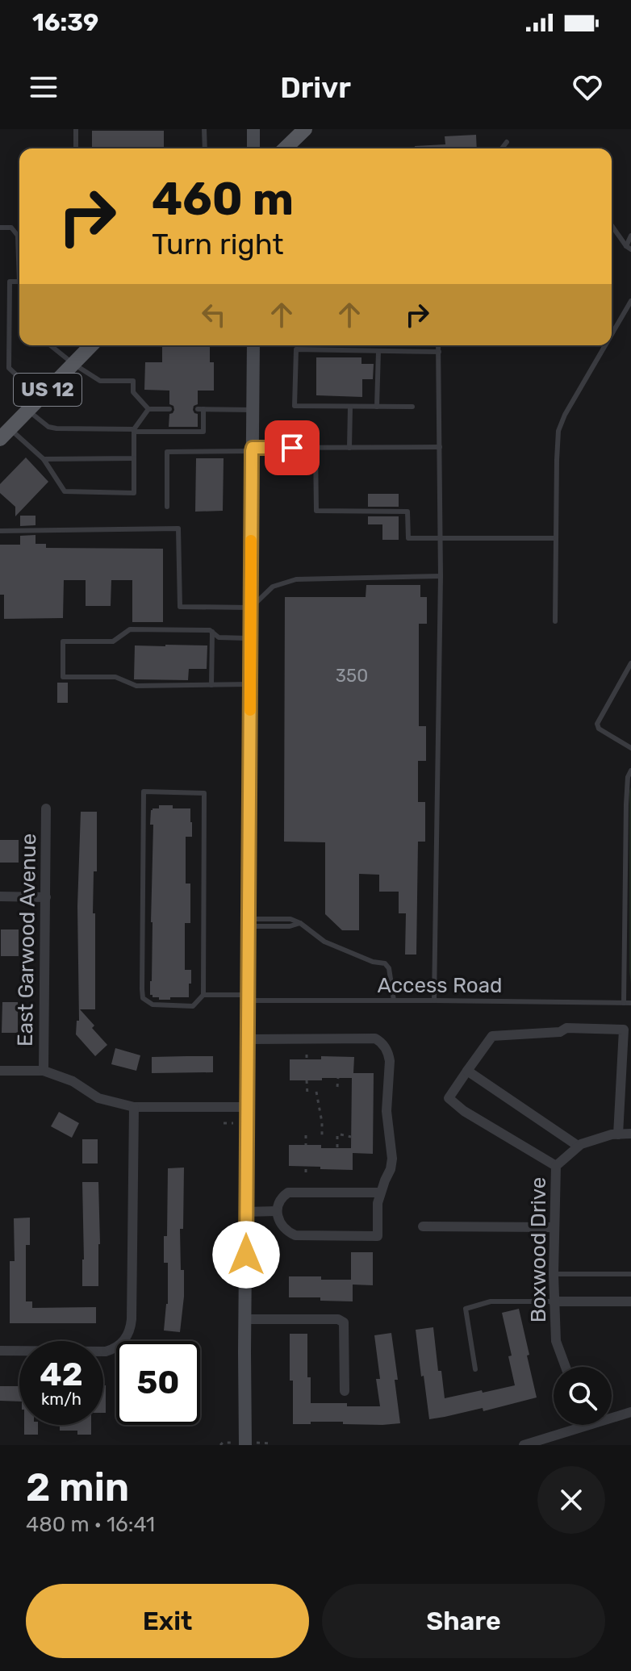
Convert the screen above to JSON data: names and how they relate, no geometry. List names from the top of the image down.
{
  "streets": {
    "main road": ["US 12"],
    "street": ["East Garwood Avenue", "Boxwood Drive"],
    "lane": ["Access Road"]
  },
  "house_numbers": ["350"],
  "page": {
    "status": "16:39",
    "header": "Drivr",
    "turn": ["460 m", "Turn right"],
    "speed": "42 km/h",
    "limit": "50",
    "heading": ["2 min", "480 m · 16:41"],
    "buttons": ["Exit", "Share"]
  }
}
